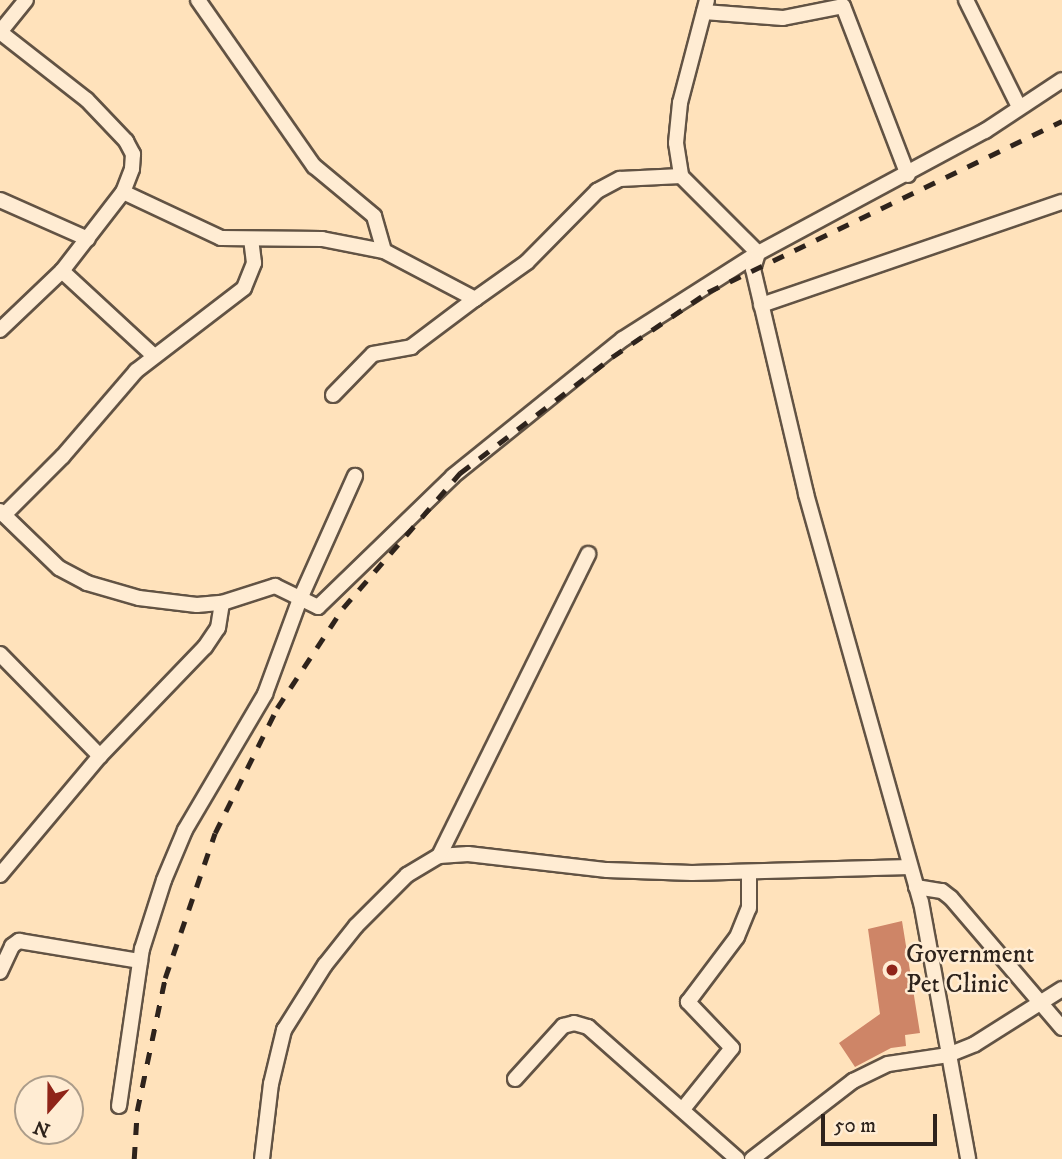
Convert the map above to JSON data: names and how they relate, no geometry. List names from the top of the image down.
{
  "places": ["Government Pet Clinic"],
  "scale_bar": "50 m",
  "north": "bottom"
}
